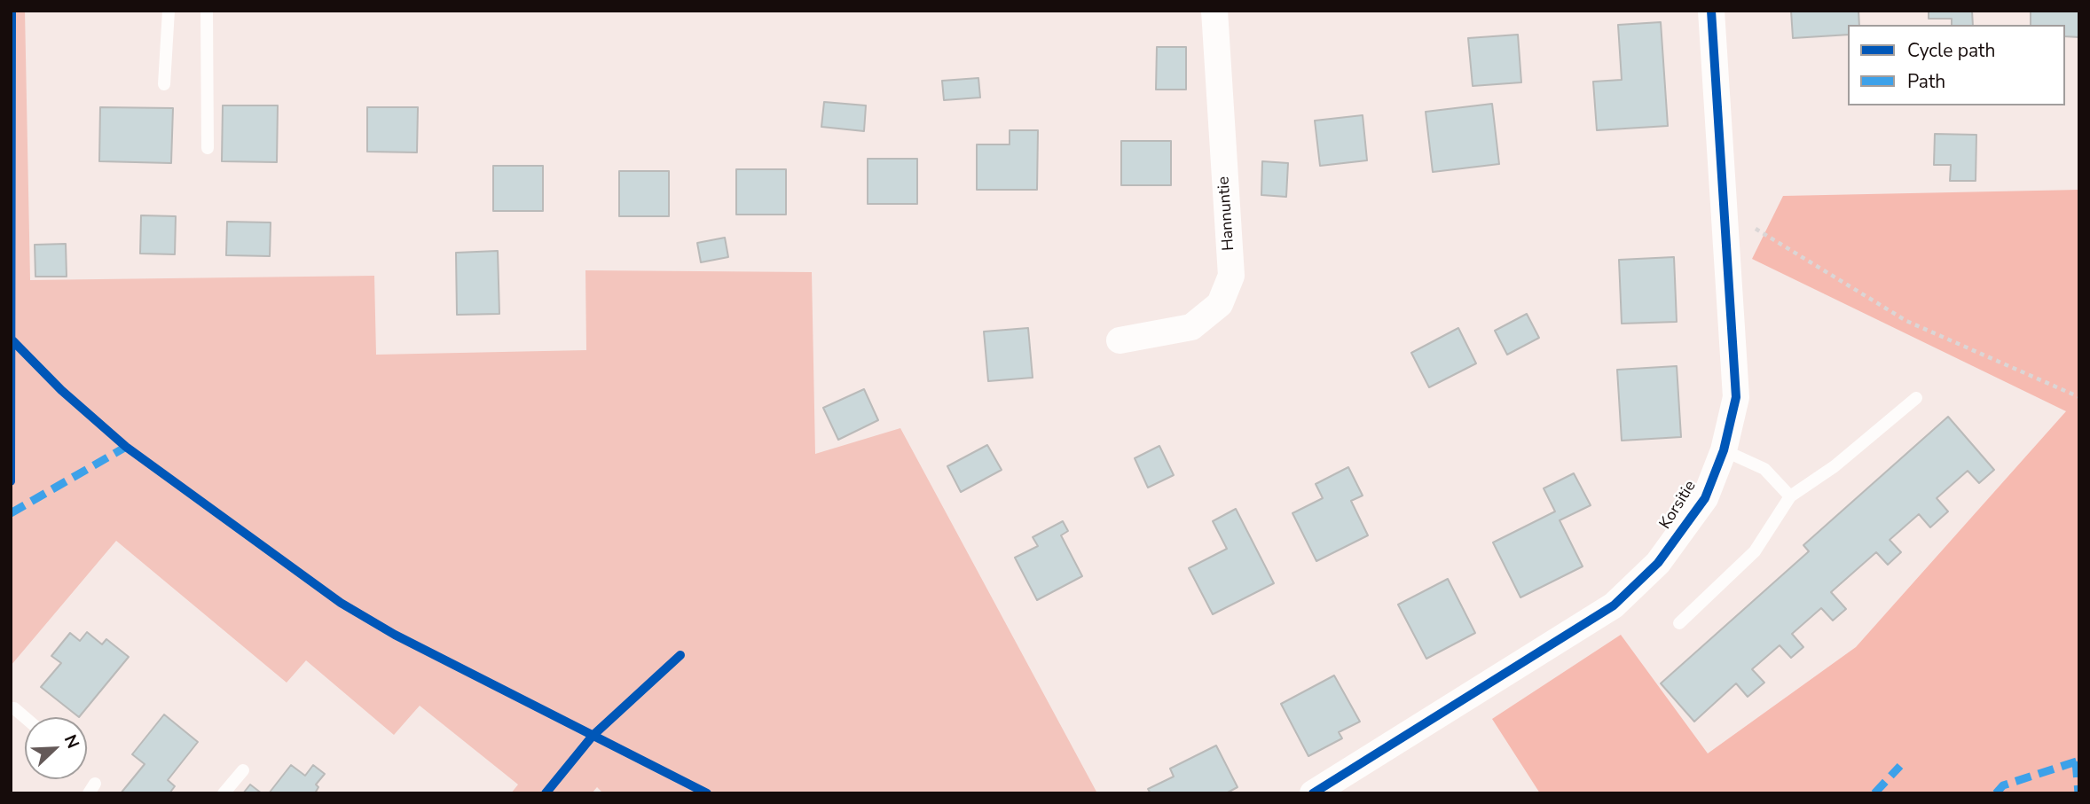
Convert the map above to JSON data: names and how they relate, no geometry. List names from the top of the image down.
{
  "streets": {
    "street": ["Hannuntie", "Korsitie"]
  },
  "legend": ["Cycle path", "Path"],
  "north": "top right"
}
